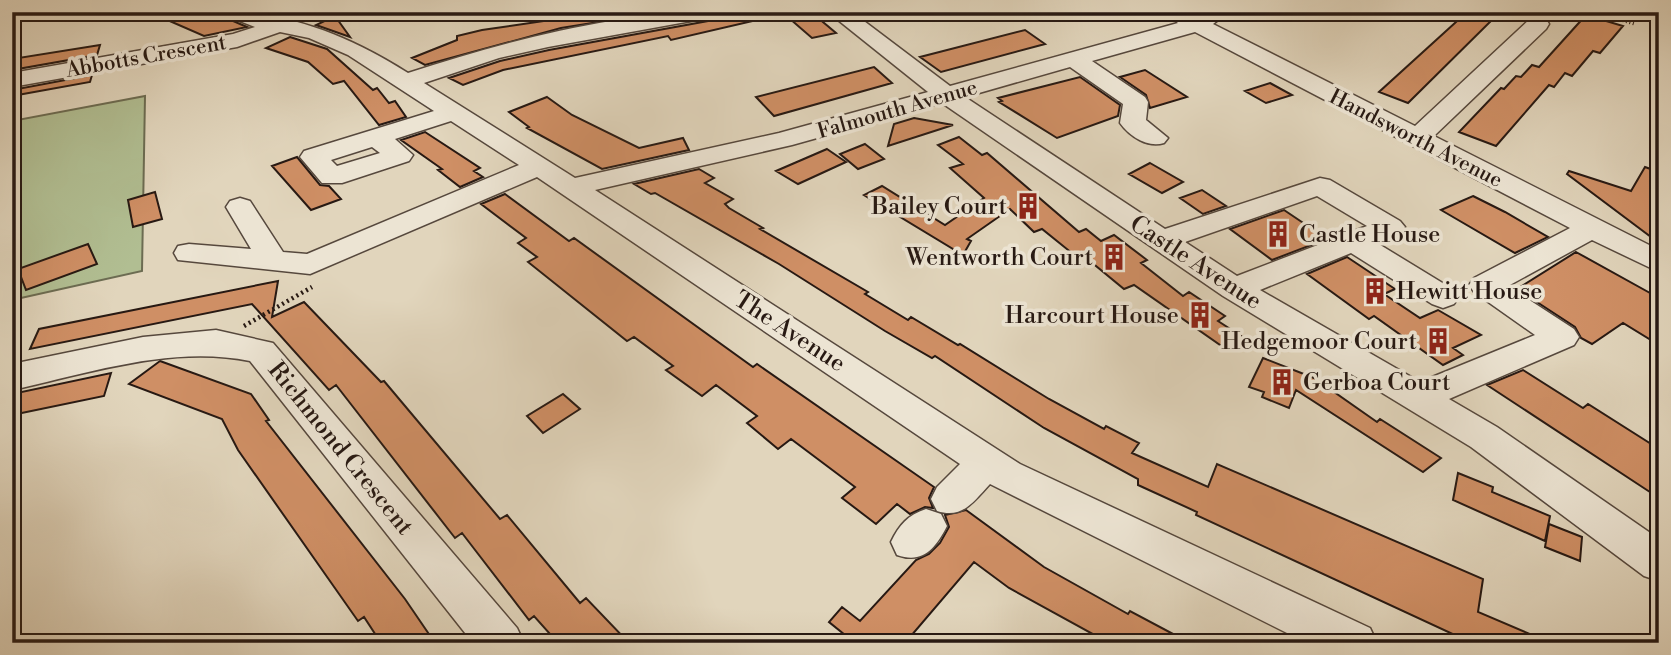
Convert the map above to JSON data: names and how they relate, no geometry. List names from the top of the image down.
{
  "streets": {
    "street": [
      "Abbotts Crescent",
      "Falmouth Avenue",
      "Handsworth Avenue",
      "Castle Avenue",
      "The Avenue",
      "Richmond Crescent"
    ]
  },
  "crossings": [
    ["Abbotts Crescent", "The Avenue"],
    ["Falmouth Avenue", "Handsworth Avenue"],
    ["Falmouth Avenue", "Castle Avenue"],
    ["Falmouth Avenue", "The Avenue"]
  ],
  "places": {
    "building": [
      "Bailey Court",
      "Castle House",
      "Wentworth Court",
      "Hewitt House",
      "Harcourt House",
      "Hedgemoor Court",
      "Gerboa Court"
    ]
  }
}
